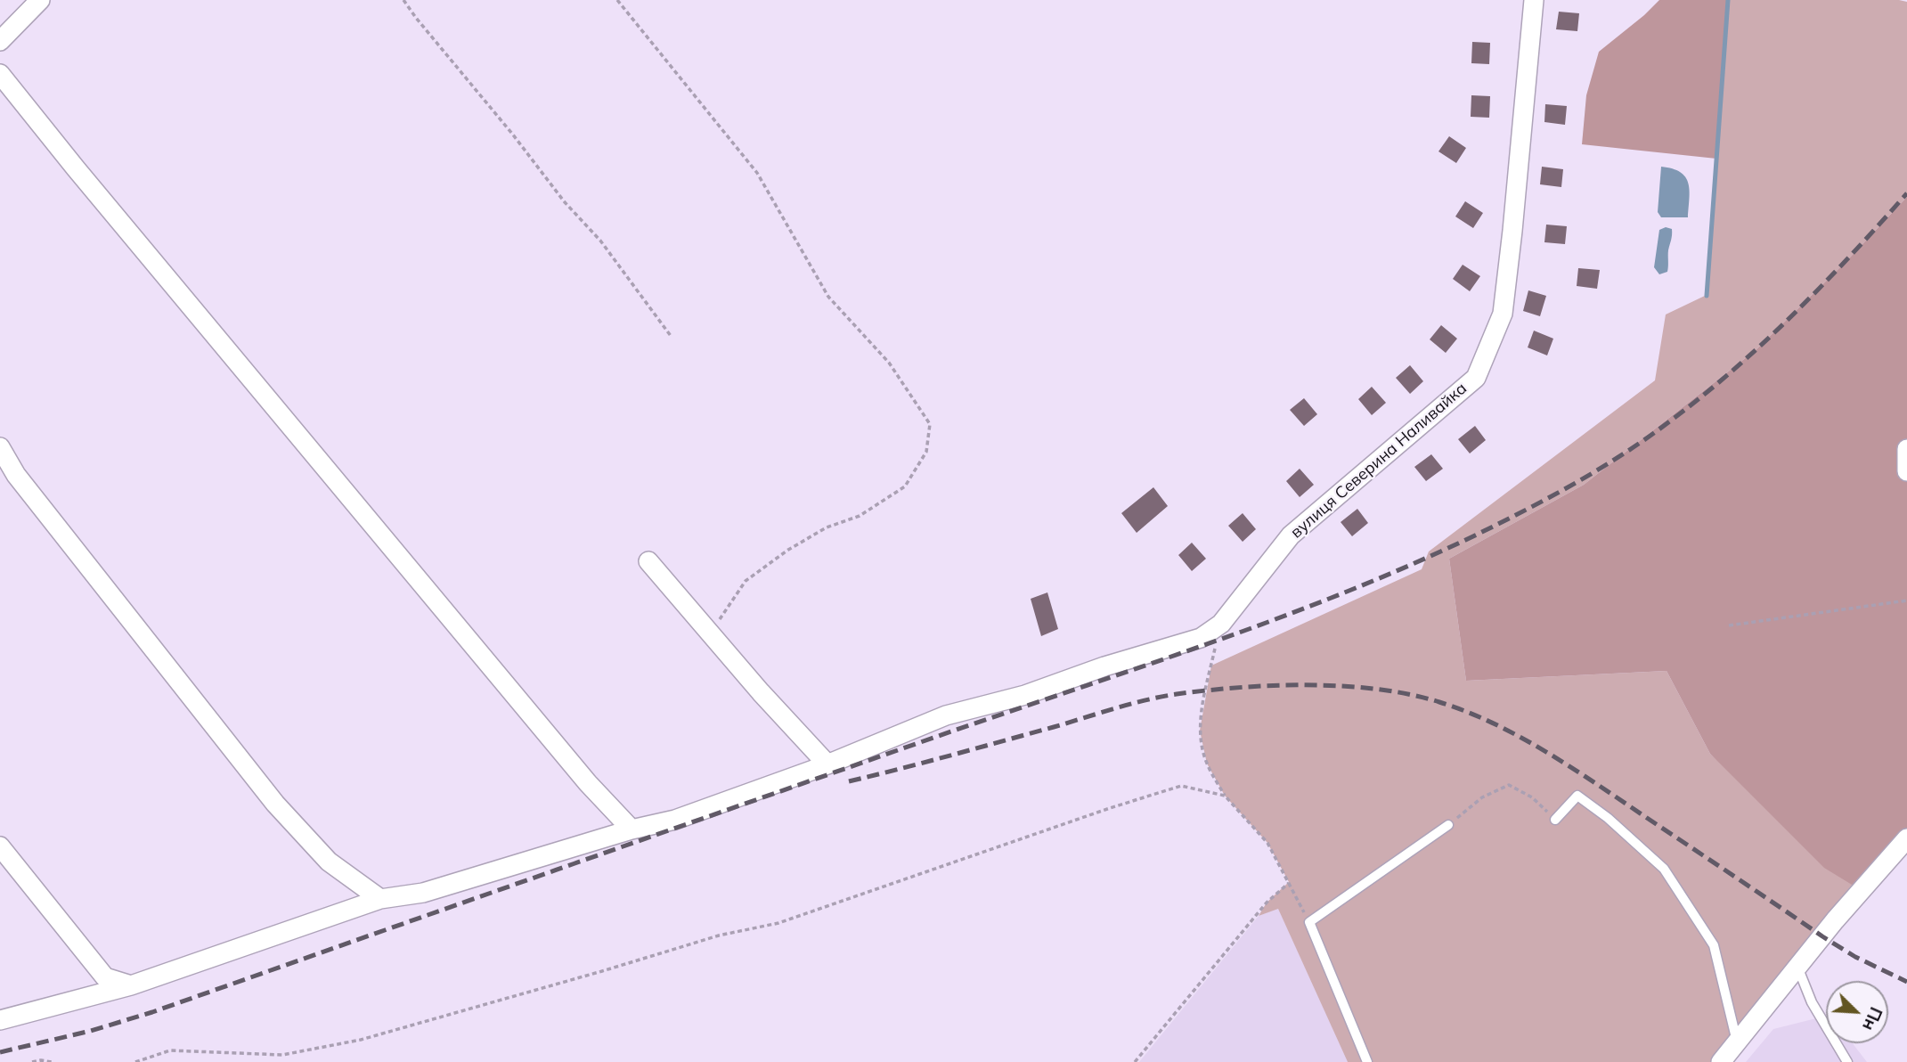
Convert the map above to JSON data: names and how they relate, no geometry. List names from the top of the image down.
{
  "streets": {
    "street": ["вулиця Северина Наливайка"]
  },
  "north": "bottom right"
}
